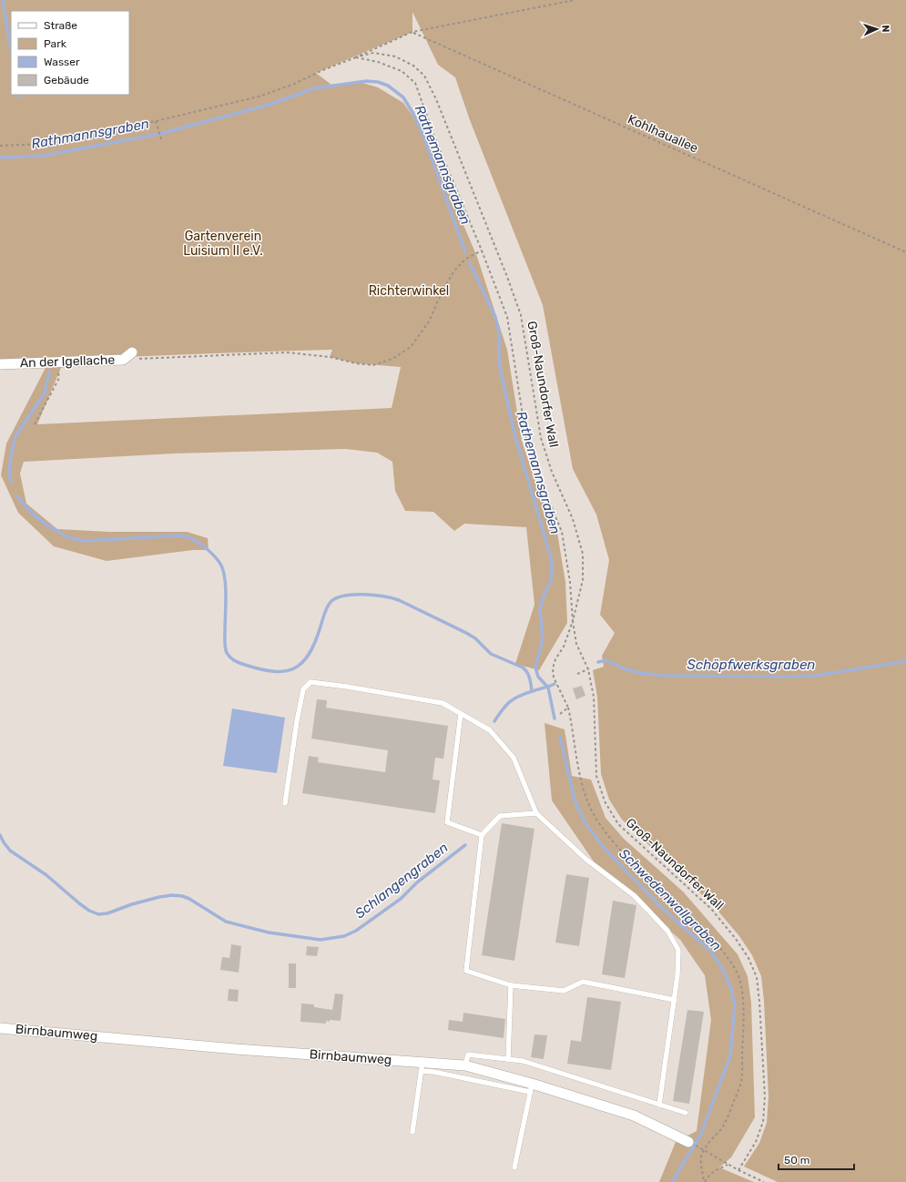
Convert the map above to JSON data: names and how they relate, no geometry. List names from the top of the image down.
{
  "streets": {
    "street": ["An der Igellache", "Birnbaumweg"],
    "path": ["Kohlhauallee", "Groß-Naundorfer Wall"]
  },
  "water": [
    "Rathmannsgraben",
    "Rathemannsgraben",
    "Schöpfwerksgraben",
    "Schlangengraben",
    "Schwedenwallgraben"
  ],
  "parks": ["Gartenverein Luisium II e.V.", "Richterwinkel"],
  "legend": [
    "Straße",
    "Park",
    "Wasser",
    "Gebäude"
  ],
  "scale_bar": "50 m",
  "north": "right"
}
